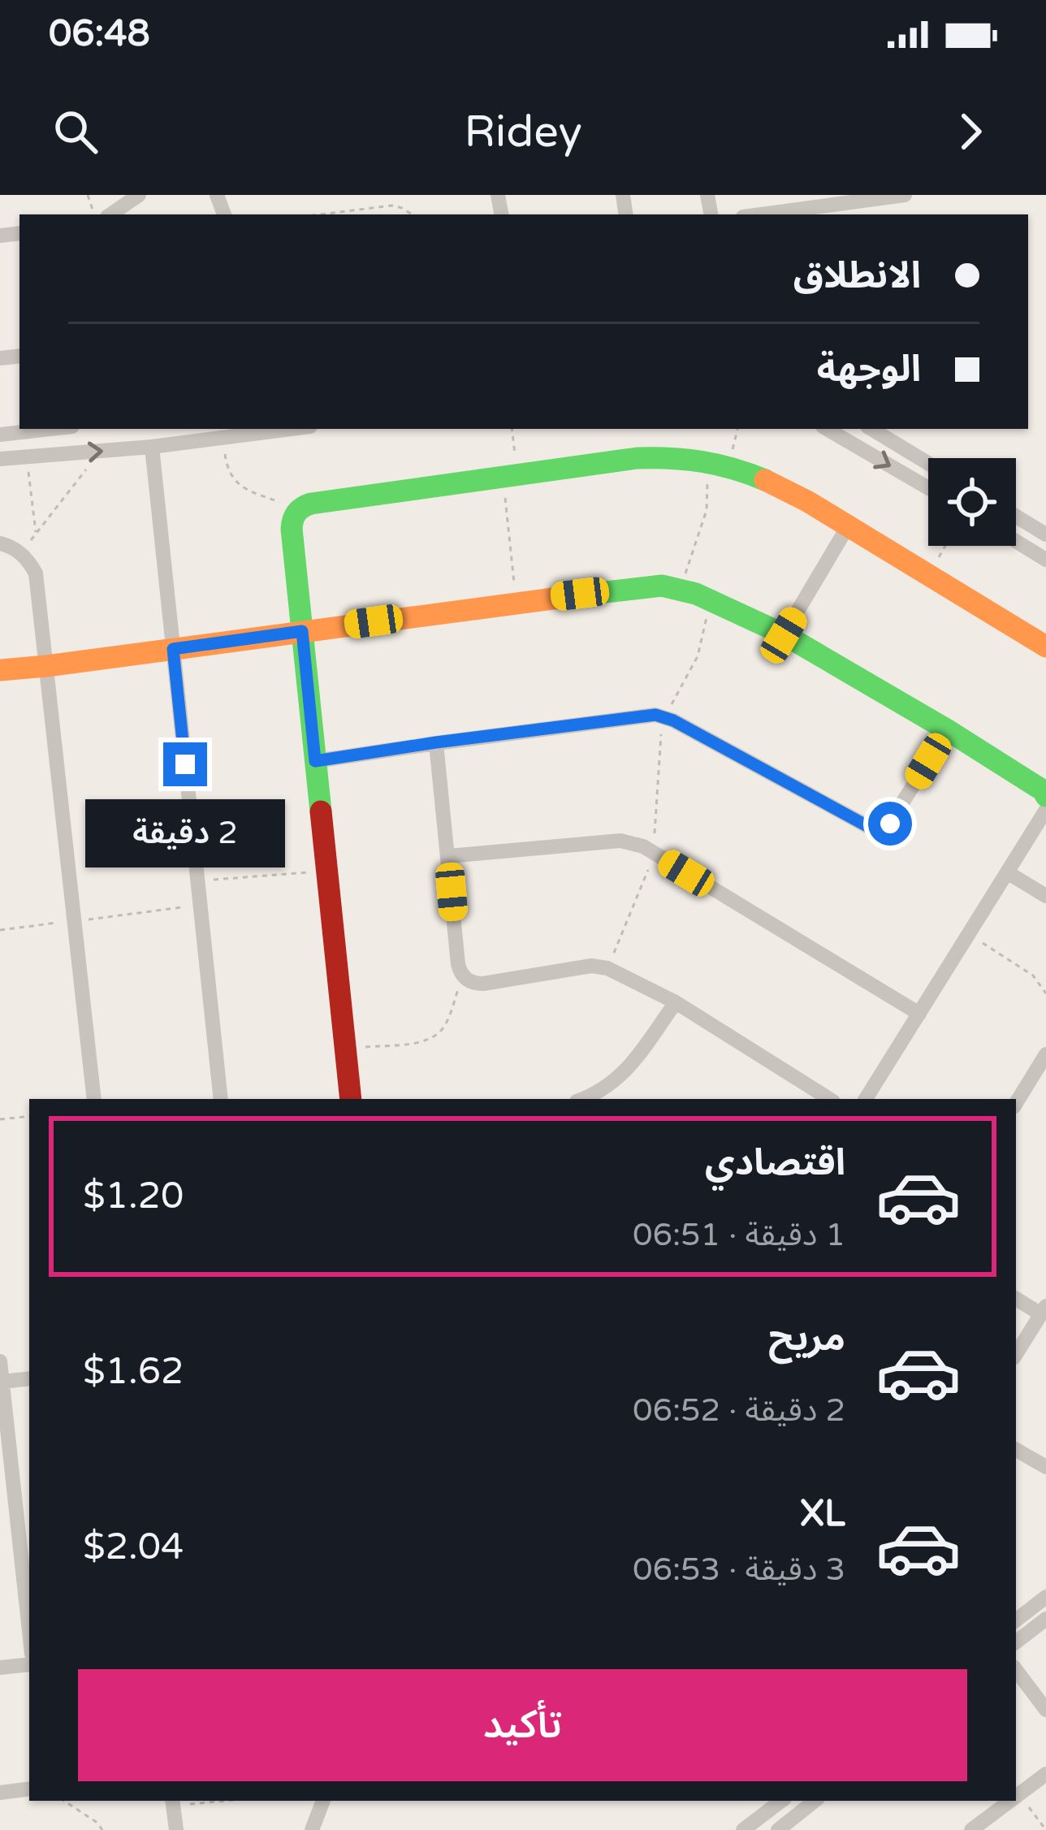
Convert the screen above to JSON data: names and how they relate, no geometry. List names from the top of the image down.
{
  "page": {
    "status": "06:48",
    "header": "Ridey",
    "banner": ["الانطلاق", "الوجهة"],
    "bubble": "2 دقيقة",
    "list": [
      {
        "name": "اقتصادي",
        "note": "1 دقيقة · 06:51",
        "value": "$1.20"
      },
      {
        "name": "مريح",
        "note": "2 دقيقة · 06:52",
        "value": "$1.62"
      },
      {
        "name": "XL",
        "note": "3 دقيقة · 06:53",
        "value": "$2.04"
      }
    ],
    "buttons": "تأكيد"
  }
}
